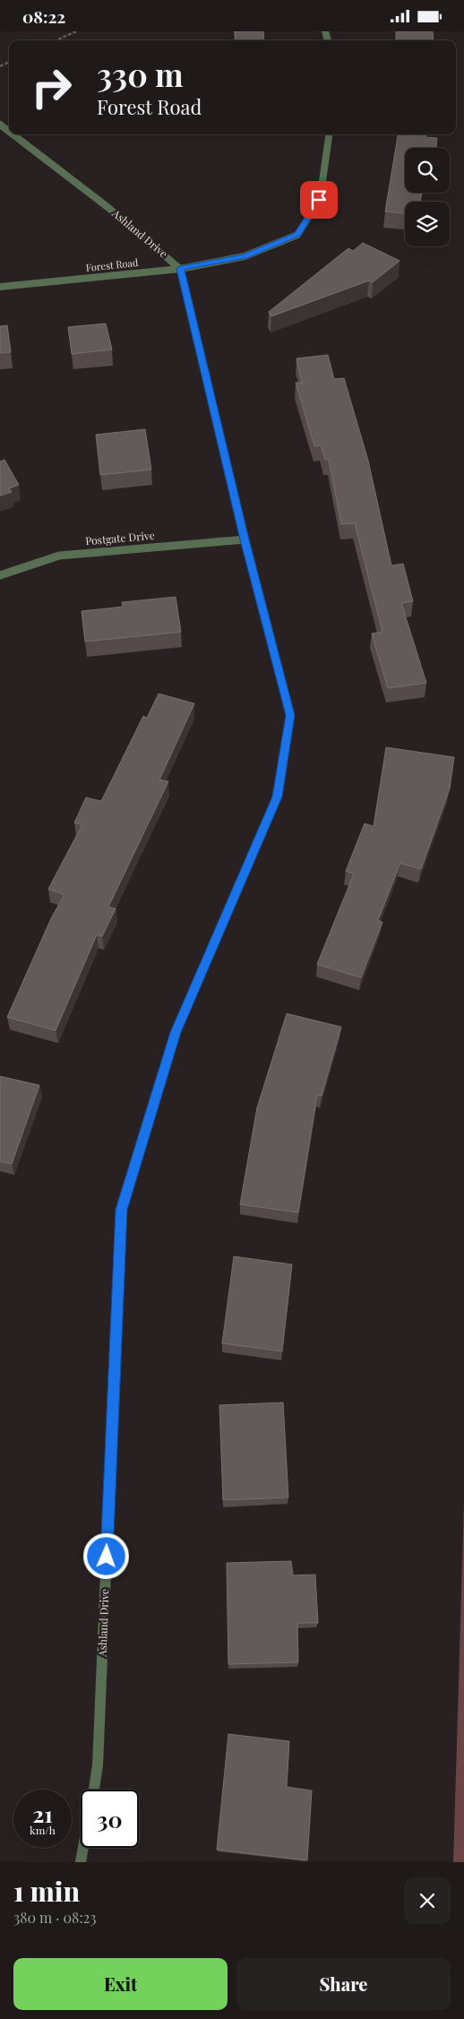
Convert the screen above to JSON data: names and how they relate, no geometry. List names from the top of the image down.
{
  "streets": {
    "street": ["Ashland Drive", "Forest Road", "Postgate Drive"]
  },
  "crossings": [
    ["Ashland Drive", "Forest Road"],
    ["Ashland Drive", "Postgate Drive"]
  ],
  "page": {
    "status": "08:22",
    "turn": ["330 m", "Forest Road"],
    "speed": "21 km/h",
    "limit": "30",
    "heading": ["1 min", "380 m · 08:23"],
    "buttons": ["Exit", "Share"]
  }
}
